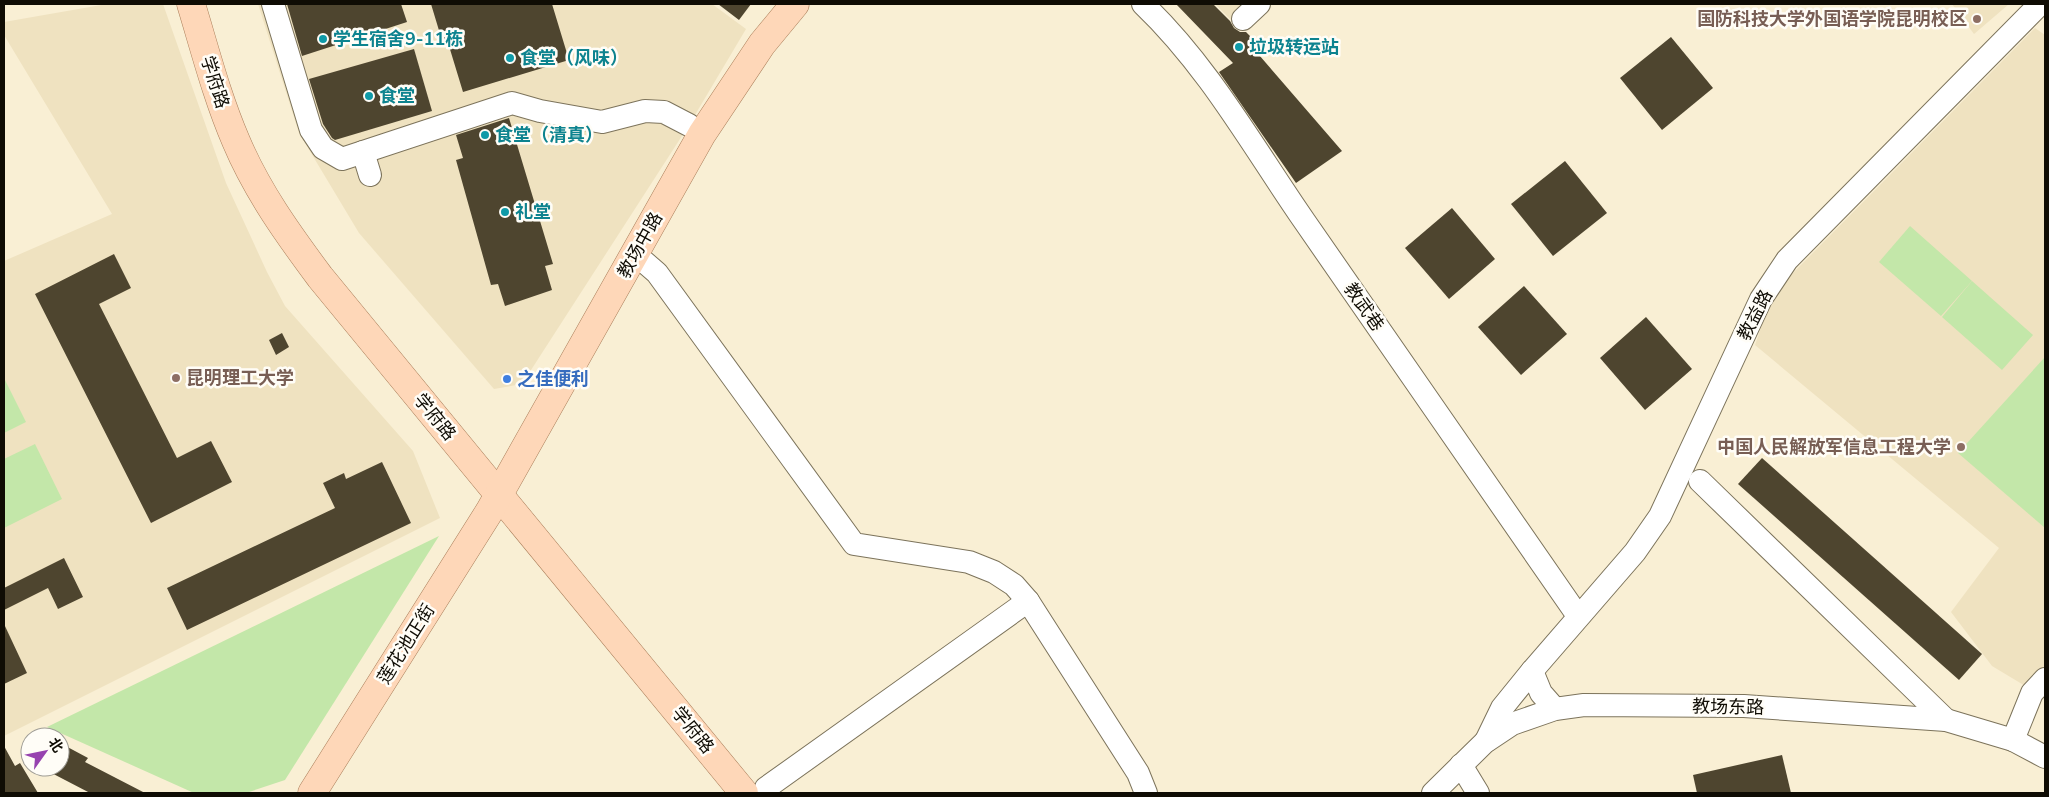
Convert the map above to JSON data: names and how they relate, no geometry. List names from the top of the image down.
{
  "streets": {
    "main road": ["学府路", "教场中路", "莲花池正街"],
    "street": ["教武巷", "教益路", "教场东路"]
  },
  "crossings": [
    ["学府路", "教场中路"],
    ["学府路", "莲花池正街"],
    ["教场中路", "莲花池正街"],
    ["教武巷", "教益路"],
    ["教益路", "教场东路"]
  ],
  "places": [
    "国防科技大学外国语学院昆明校区",
    "学生宿舍9-11栋",
    "垃圾转运站",
    "食堂（风味）",
    "食堂",
    "食堂（清真）",
    "礼堂",
    "昆明理工大学",
    "之佳便利",
    "中国人民解放军信息工程大学"
  ],
  "north": "top right"
}
